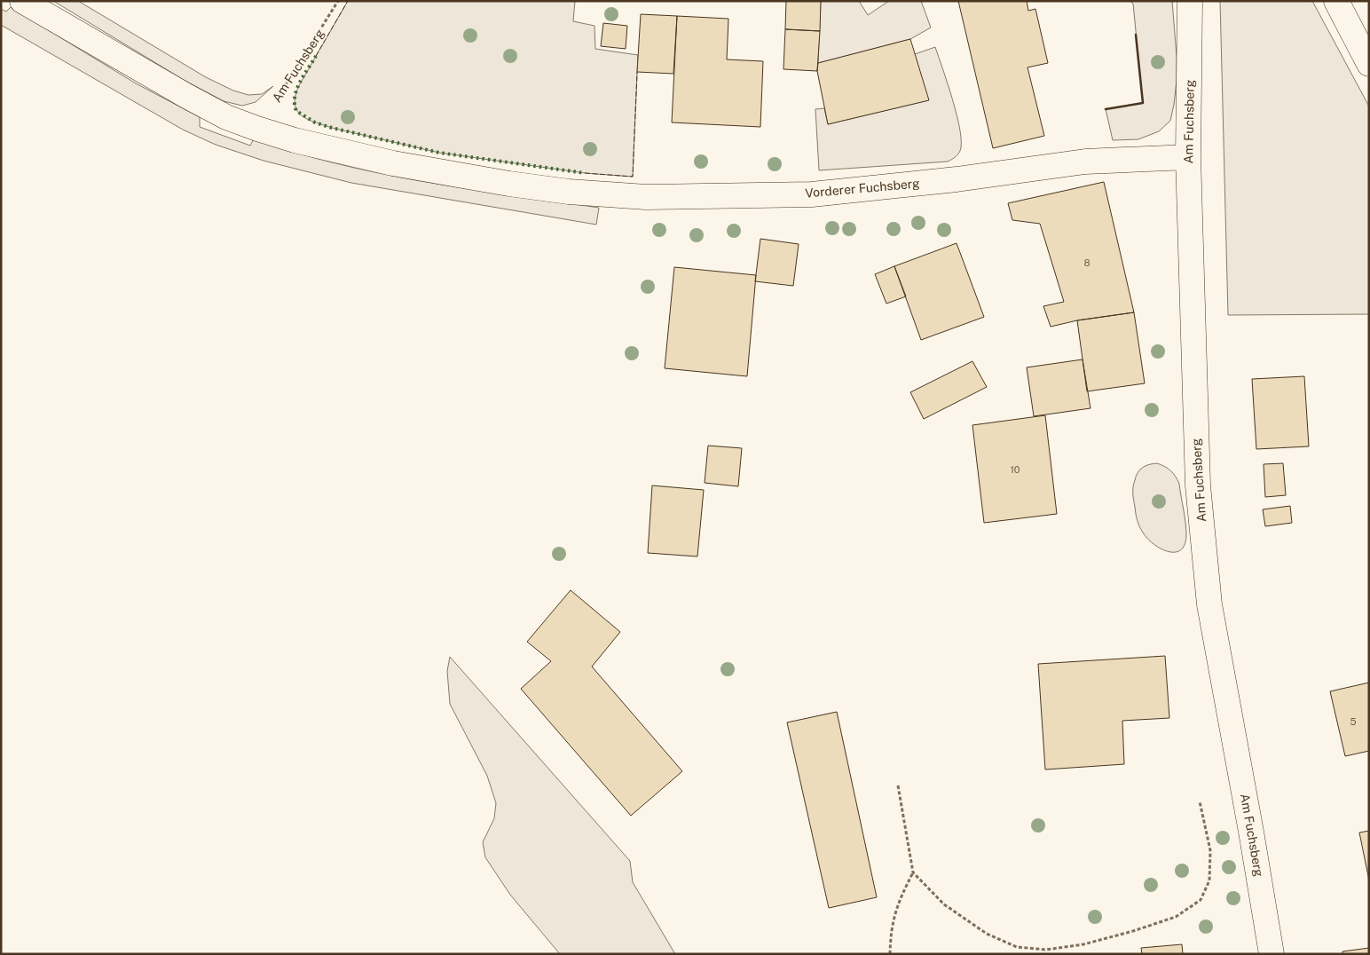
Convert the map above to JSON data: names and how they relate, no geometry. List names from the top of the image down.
{
  "streets": {
    "street": ["Am Fuchsberg", "Vorderer Fuchsberg"]
  },
  "crossings": [
    ["Am Fuchsberg", "Vorderer Fuchsberg"]
  ],
  "house_numbers": ["8", "10", "5"]
}
